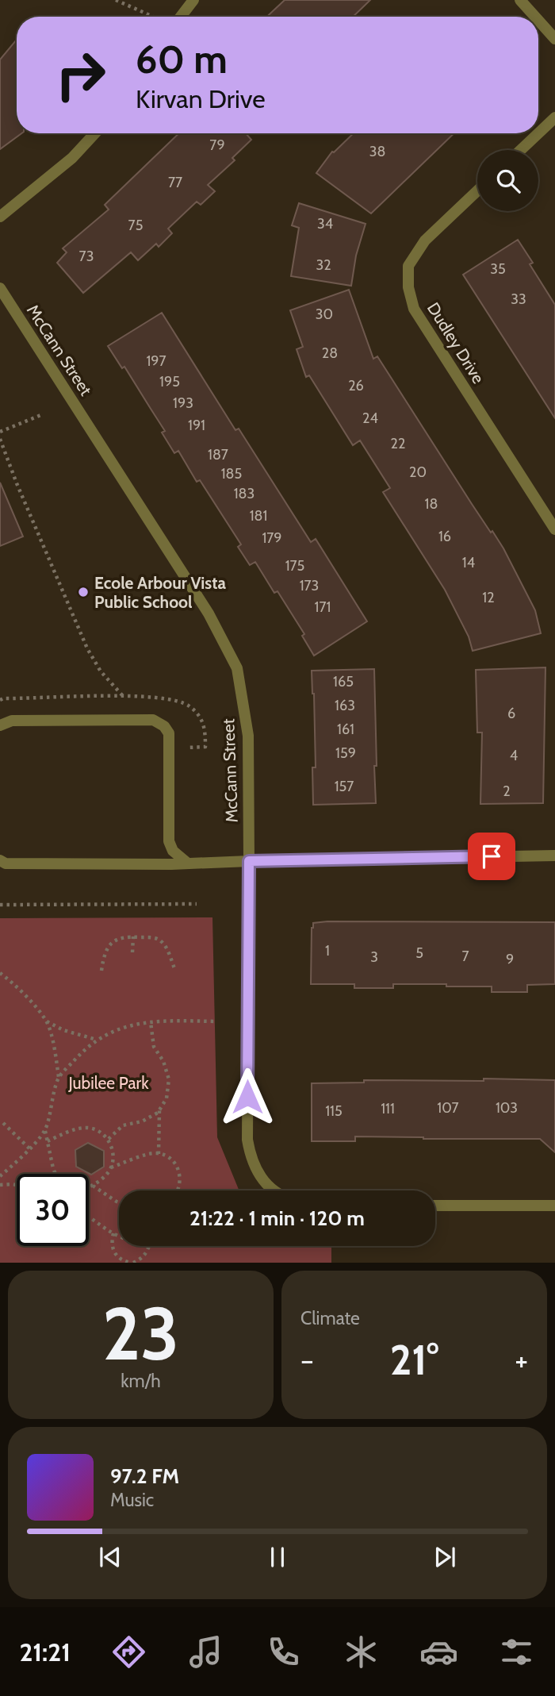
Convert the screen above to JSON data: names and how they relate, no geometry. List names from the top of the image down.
{
  "streets": {
    "street": ["Dudley Drive", "McCann Street"]
  },
  "parks": ["Jubilee Park"],
  "places": ["Ecole Arbour Vista Public School"],
  "house_numbers": [
    "79",
    "38",
    "77",
    "34",
    "75",
    "73",
    "32",
    "35",
    "33",
    "30",
    "28",
    "197",
    "195",
    "26",
    "193",
    "24",
    "191",
    "22",
    "187",
    "20",
    "185",
    "183",
    "18",
    "181",
    "16",
    "179",
    "14",
    "175",
    "173",
    "12",
    "171",
    "165",
    "163",
    "6",
    "161",
    "159",
    "4",
    "157",
    "2",
    "1",
    "5",
    "7",
    "3",
    "9",
    "107",
    "103",
    "111",
    "115"
  ],
  "page": {
    "turn": ["60 m", "Kirvan Drive"],
    "limit": "30",
    "trip": "21:22 · 1 min · 120 m",
    "tile": [
      ["23", "km/h"],
      "Climate"
    ],
    "heat": ["−", "21°", "+"],
    "song": ["97.2 FM", "Music"],
    "tabs": "21:21"
  }
}
